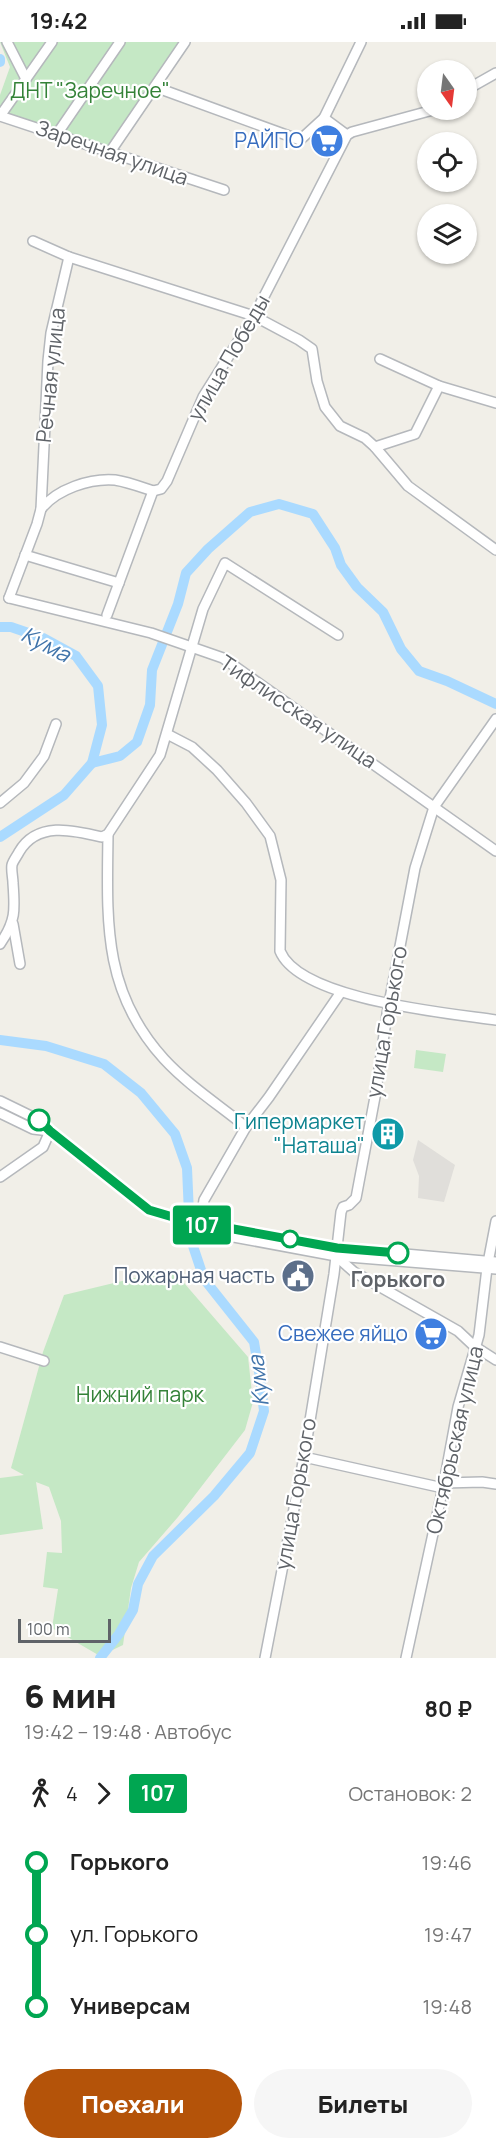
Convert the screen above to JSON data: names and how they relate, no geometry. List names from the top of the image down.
{
  "streets": {
    "street": [
      "Заречная улица",
      "улица Победы",
      "Речная улица",
      "Тифлисская улица",
      "улица Горького",
      "Октябрьская улица"
    ]
  },
  "crossings": [
    ["Речная улица", "Тифлисская улица"],
    ["Тифлисская улица", "улица Горького"]
  ],
  "water": ["Кума"],
  "parks": ["ДНТ \"Заречное\"", "Нижний парк"],
  "places": {
    "supermarket": ["РАЙПО", "Свежее яйцо"],
    "building": ["Гипермаркет \"Наташа\""],
    "other": ["Горького"],
    "public building": ["Пожарная часть"]
  },
  "lines": ["bus line 107"],
  "scale_bar": "100 m",
  "north": "bottom",
  "page": {
    "status": "19:42",
    "on_map": "107",
    "scale": "100 m",
    "heading": ["6 мин", "19:42 – 19:48 · Автобус", "80 ₽"],
    "legs": ["4", "107", "Остановок: 2"],
    "list": [
      {
        "name": "Горького",
        "value": "19:46"
      },
      {
        "name": "ул. Горького",
        "value": "19:47"
      },
      {
        "name": "Универсам",
        "value": "19:48"
      }
    ],
    "buttons": ["Поехали", "Билеты"]
  }
}
